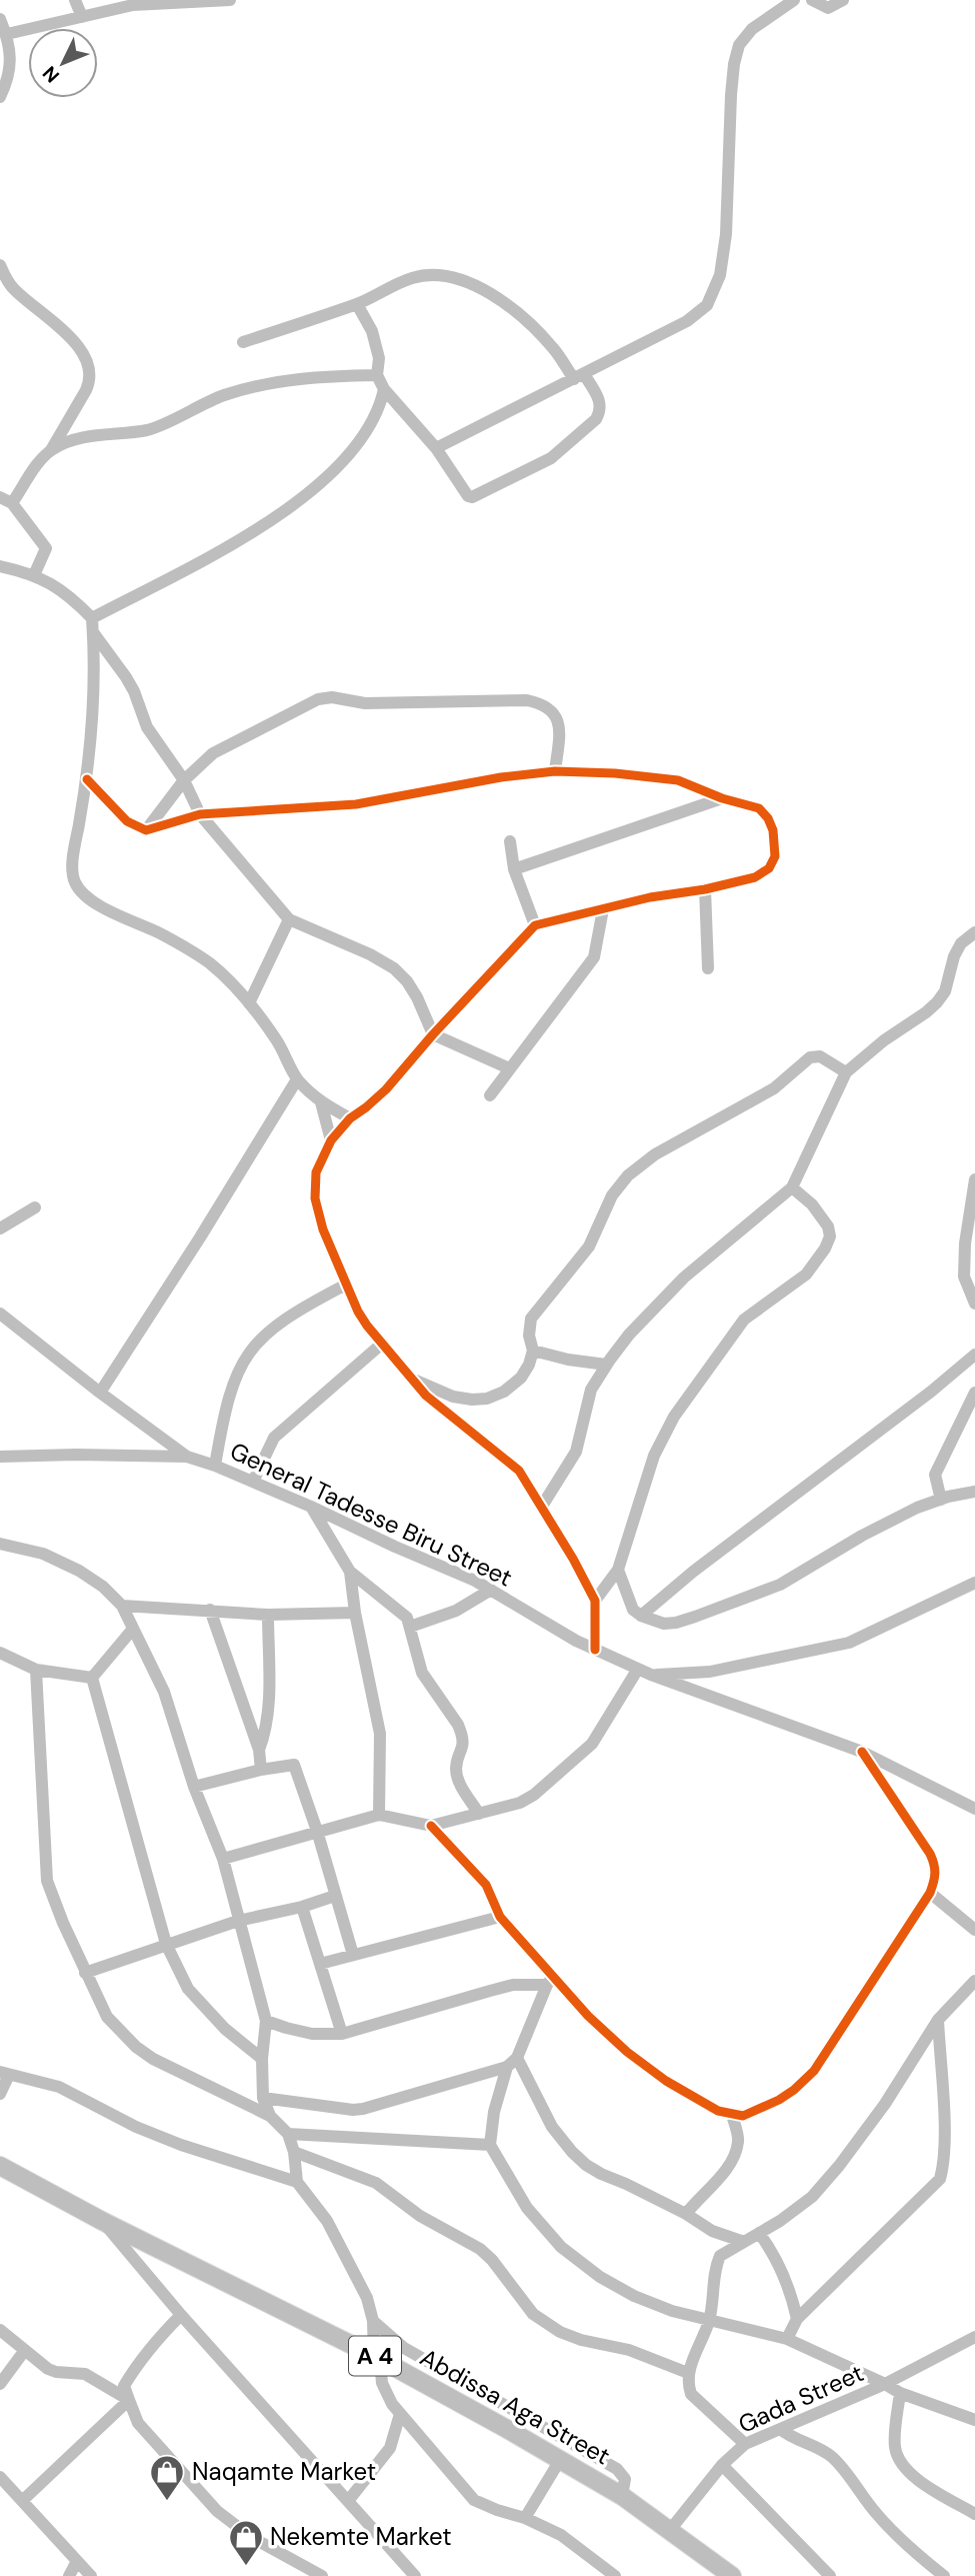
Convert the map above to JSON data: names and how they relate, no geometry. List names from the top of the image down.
{
  "streets": {
    "highway": ["A 4", "Abdissa Aga Street"],
    "street": ["General Tadesse Biru Street", "Gada Street"]
  },
  "crossings": [
    ["Gada Street", "Abdissa Aga Street"]
  ],
  "places": {
    "shop": ["Naqamte Market", "Nekemte Market"]
  },
  "north": "bottom left"
}
